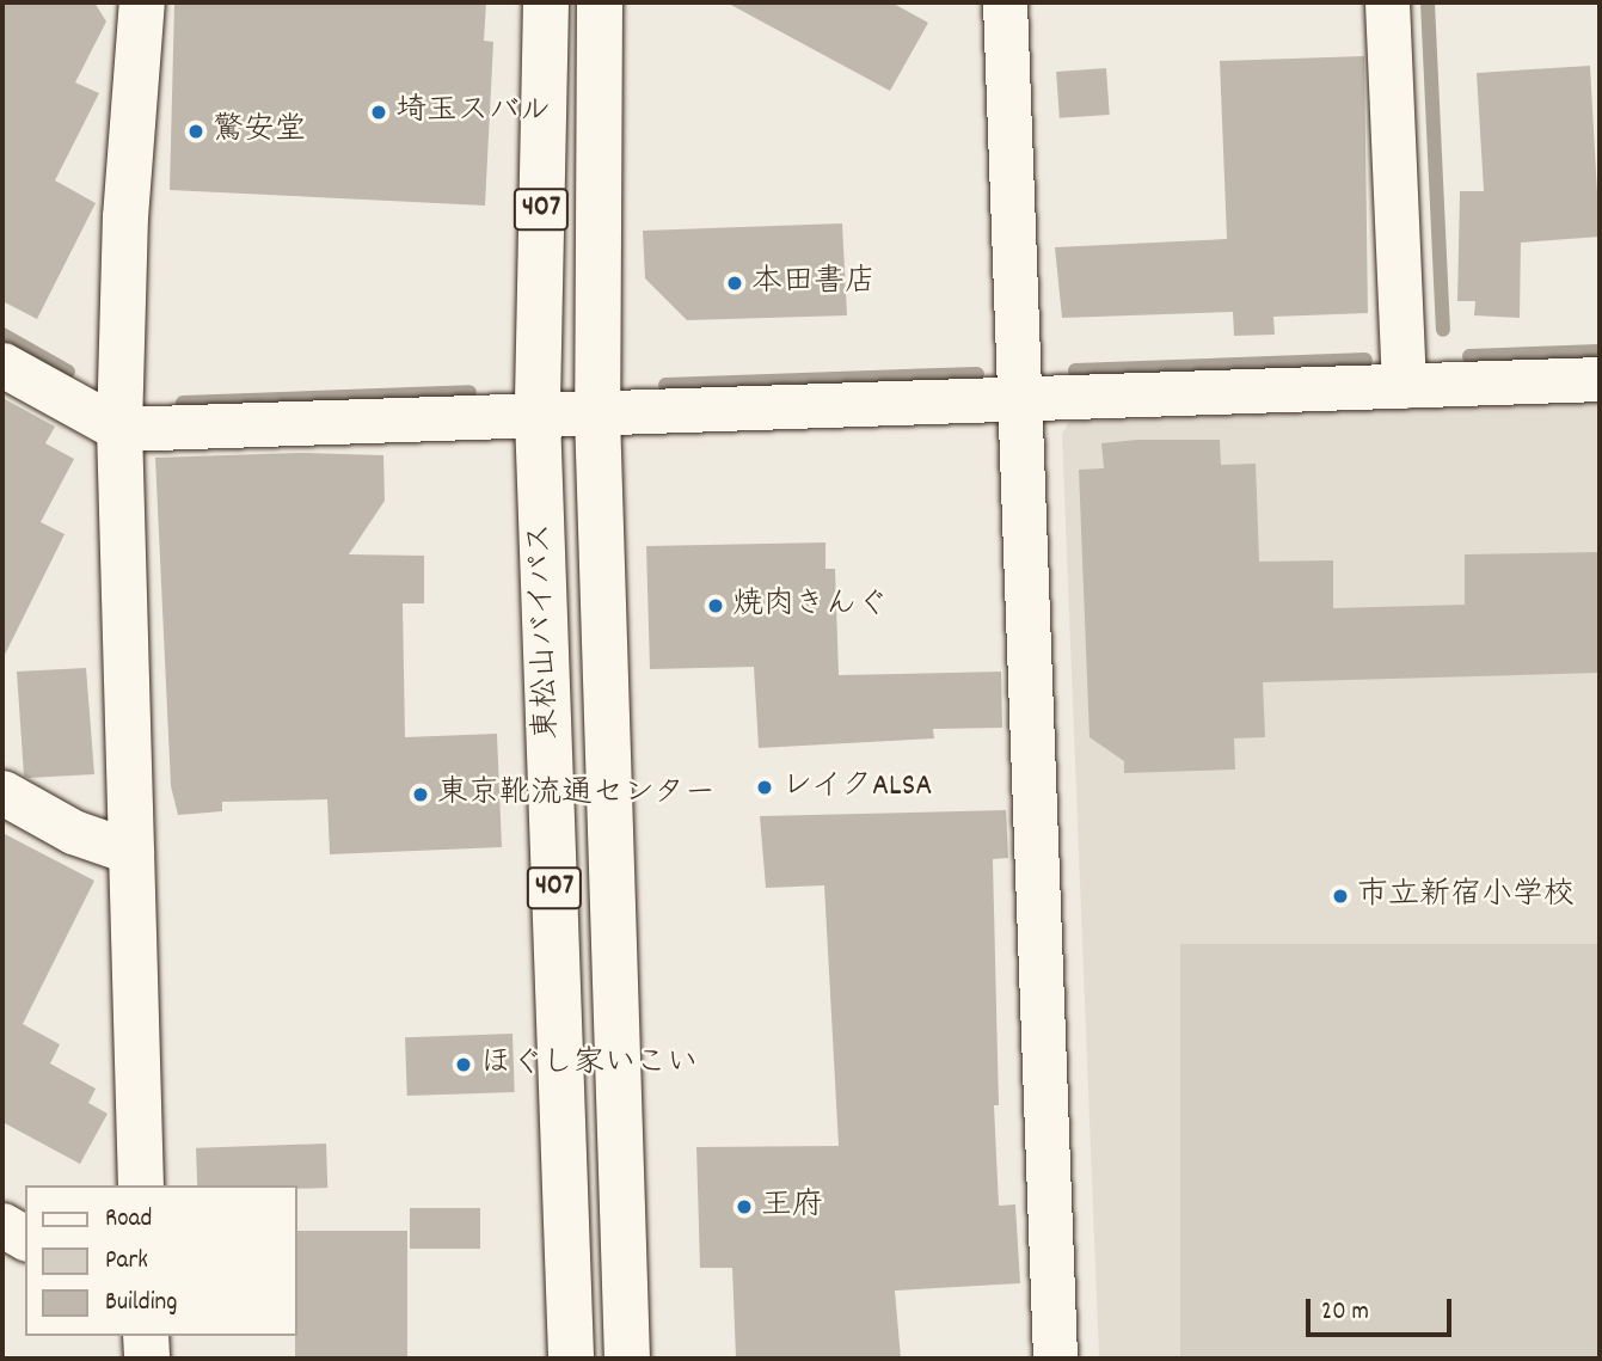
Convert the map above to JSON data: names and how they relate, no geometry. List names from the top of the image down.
{
  "streets": {
    "main road": ["407", "東松山バイパス"]
  },
  "places": [
    "埼玉スバル",
    "驚安堂",
    "本田書店",
    "焼肉きんぐ",
    "レイクALSA",
    "東京靴流通センター",
    "市立新宿小学校",
    "ほぐし家いこい",
    "王府"
  ],
  "legend": ["Road", "Park", "Building"],
  "scale_bar": "20 m"
}
